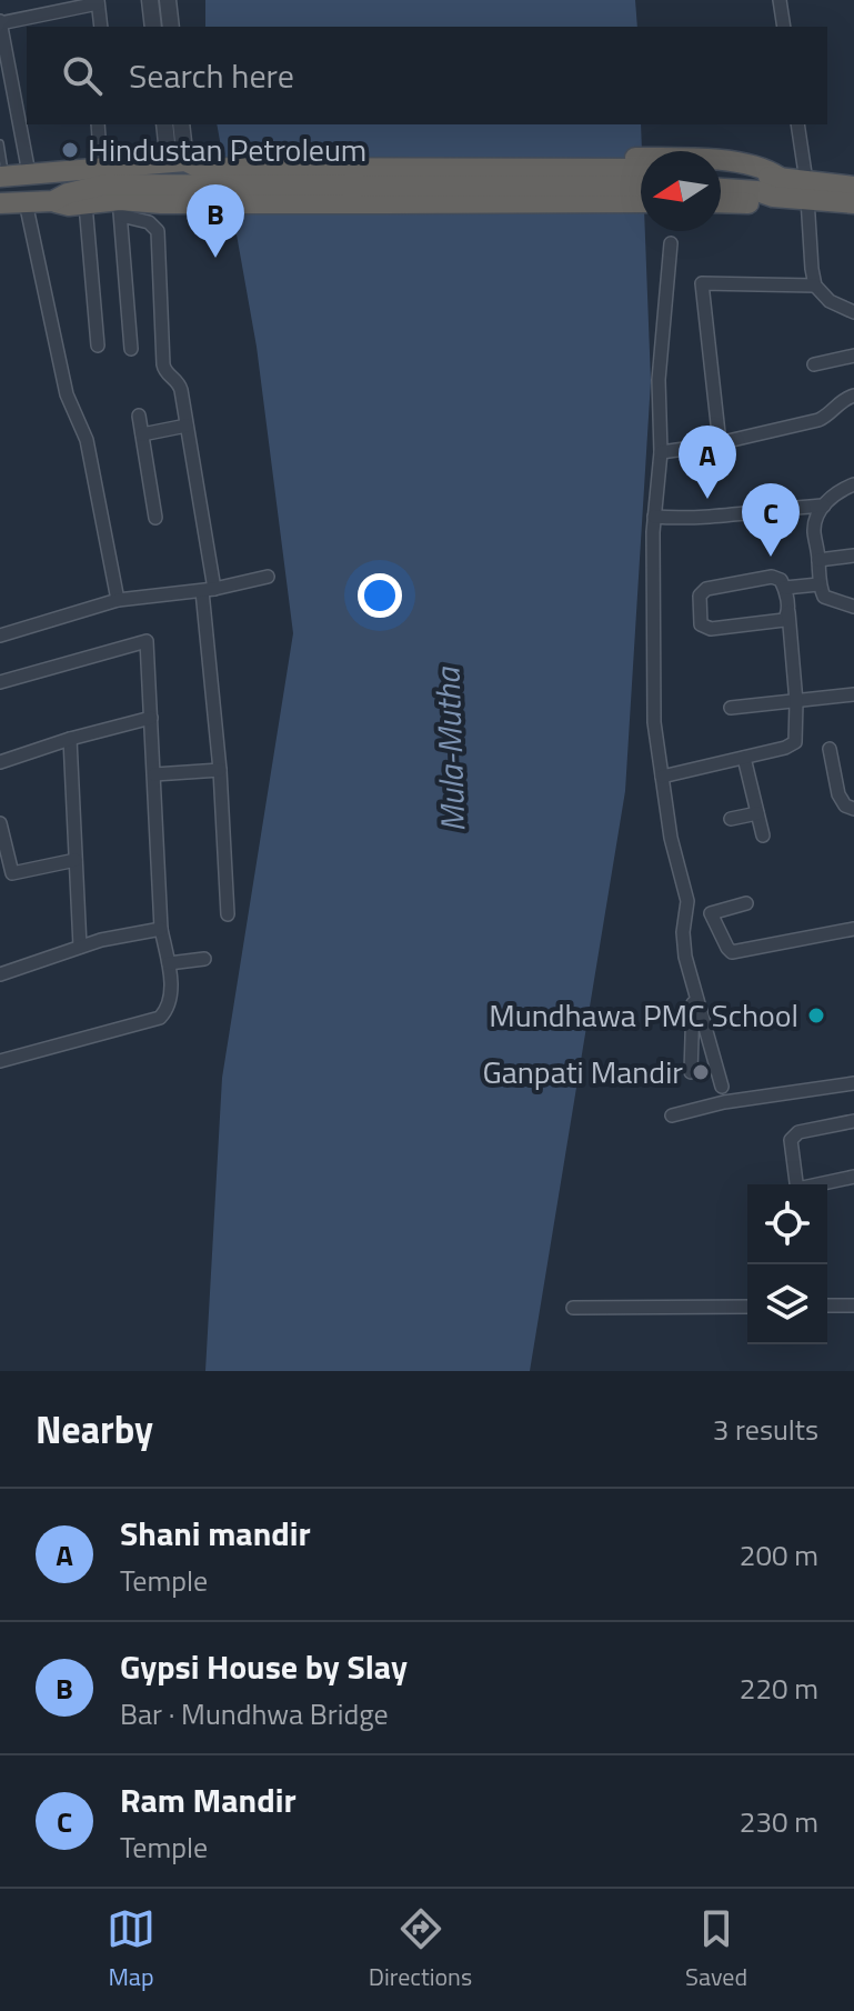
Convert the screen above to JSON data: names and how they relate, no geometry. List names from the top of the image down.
{
  "water": ["Mula-Mutha"],
  "places": ["Hindustan Petroleum", "Mundhawa PMC School", "Ganpati Mandir"],
  "north": "left",
  "page": {
    "search": "Search here",
    "pins": ["B", "A", "C"],
    "heading": ["Nearby", "3 results"],
    "list": [
      {
        "mark": "A",
        "name": "Shani mandir",
        "note": "Temple",
        "value": "200 m"
      },
      {
        "mark": "B",
        "name": "Gypsi House by Slay",
        "note": "Bar · Mundhwa Bridge",
        "value": "220 m"
      },
      {
        "mark": "C",
        "name": "Ram Mandir",
        "note": "Temple",
        "value": "230 m"
      }
    ],
    "nav": ["Map", "Directions", "Saved"]
  }
}
